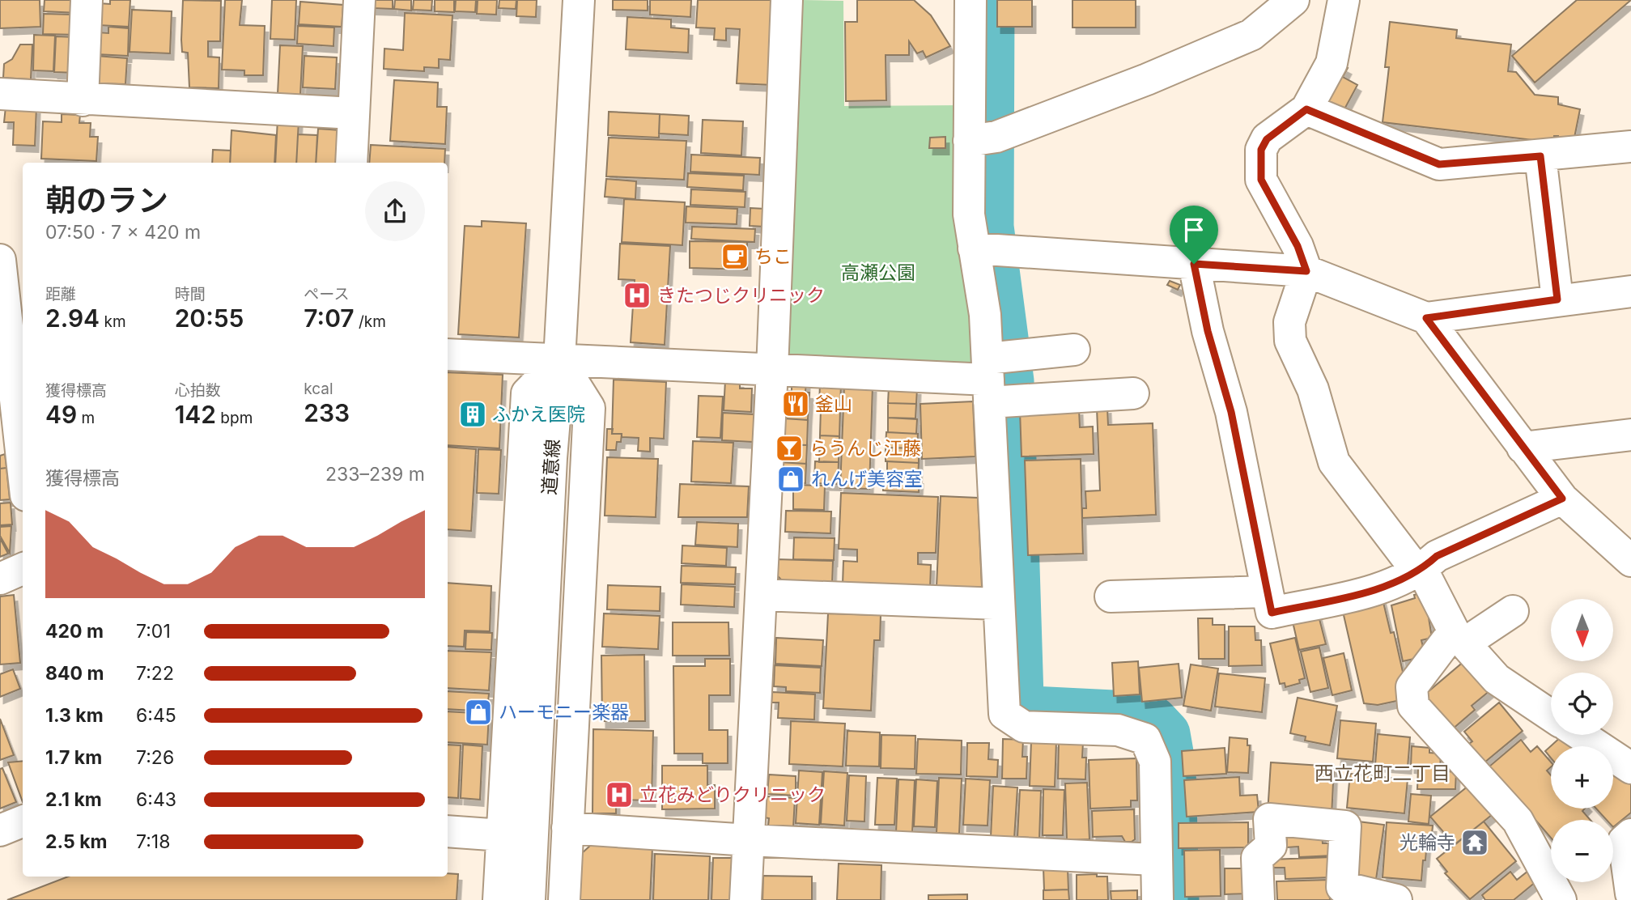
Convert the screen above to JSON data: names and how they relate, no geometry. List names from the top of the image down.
{
  "streets": {
    "street": ["道意線"]
  },
  "districts": ["西立花町二丁目"],
  "parks": ["高瀬公園"],
  "places": {
    "cafe": ["ちこ"],
    "hospital": ["きたつじクリニック", "立花みどりクリニック"],
    "restaurant": ["釜山"],
    "building": ["ふかえ医院"],
    "bar": ["らうんじ江藤"],
    "shop": ["れんげ美容室", "ハーモニー楽器"],
    "temple": ["光輪寺"]
  },
  "north": "bottom",
  "page": {
    "heading": ["朝のラン", "07:50 · 7 × 420 m"],
    "stats": [
      ["距離", "2.94 km"],
      ["時間", "20:55"],
      ["ペース", "7:07 /km"],
      ["獲得標高", "49 m"],
      ["心拍数", "142 bpm"],
      ["kcal", "233"]
    ],
    "chart": ["獲得標高", "233–239 m"],
    "map_buttons": ["+", "−"],
    "list": [
      {
        "name": "420 m",
        "note": "7:01"
      },
      {
        "name": "840 m",
        "note": "7:22"
      },
      {
        "name": "1.3 km",
        "note": "6:45"
      },
      {
        "name": "1.7 km",
        "note": "7:26"
      },
      {
        "name": "2.1 km",
        "note": "6:43"
      },
      {
        "name": "2.5 km",
        "note": "7:18"
      }
    ]
  }
}
